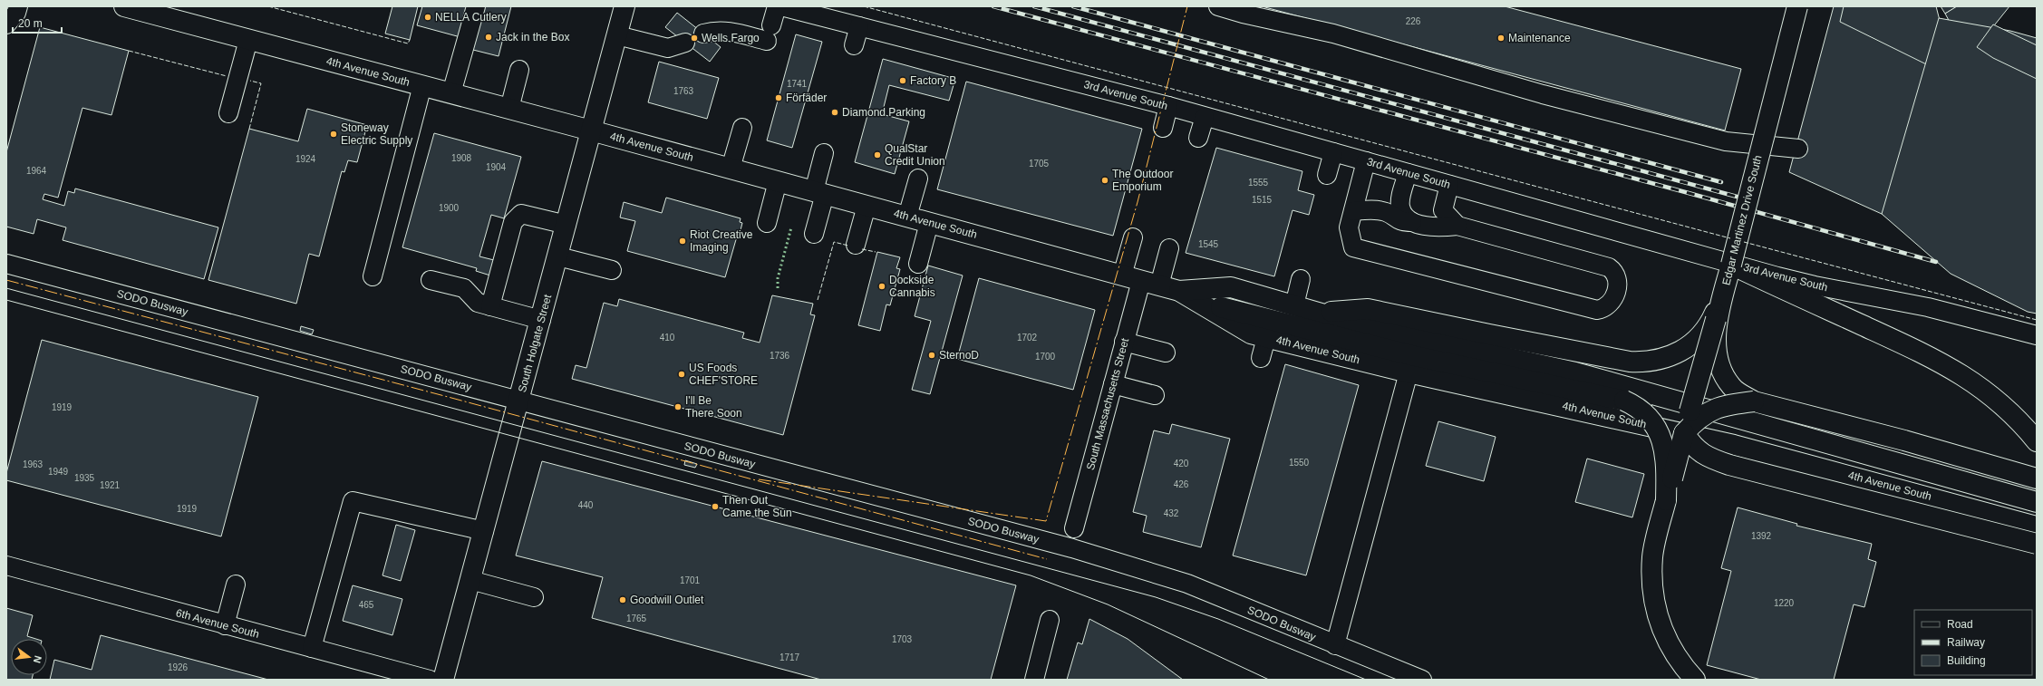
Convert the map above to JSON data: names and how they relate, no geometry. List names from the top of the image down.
{
  "streets": {
    "main road": ["4th Avenue South", "Edgar Martinez Drive South", "South Holgate Street"],
    "street": [
      "3rd Avenue South",
      "SODO Busway",
      "South Massachusetts Street",
      "6th Avenue South"
    ]
  },
  "crossings": [
    ["4th Avenue South", "South Holgate Street"],
    ["4th Avenue South", "South Massachusetts Street"],
    ["SODO Busway", "South Holgate Street"]
  ],
  "places": [
    "NELLA Cutlery",
    "Jack in the Box",
    "Wells Fargo",
    "Maintenance",
    "Factory B",
    "Förfäder",
    "Diamond Parking",
    "Stoneway Electric Supply",
    "QualStar Credit Union",
    "The Outdoor Emporium",
    "Riot Creative Imaging",
    "Dockside Cannabis",
    "SternoD",
    "US Foods CHEF'STORE",
    "I'll Be There Soon",
    "Then Out Came the Sun",
    "Goodwill Outlet"
  ],
  "house_numbers": [
    "226",
    "1741",
    "1763",
    "1908",
    "1924",
    "1705",
    "1904",
    "1964",
    "1555",
    "1515",
    "1900",
    "1545",
    "410",
    "1702",
    "1736",
    "1700",
    "1919",
    "1550",
    "420",
    "1963",
    "1949",
    "1935",
    "426",
    "1921",
    "440",
    "1919",
    "432",
    "1392",
    "1701",
    "1220",
    "465",
    "1765",
    "1703",
    "1717",
    "1926"
  ],
  "legend": ["Road", "Railway", "Building"],
  "scale_bar": "20 m",
  "north": "right"
}
